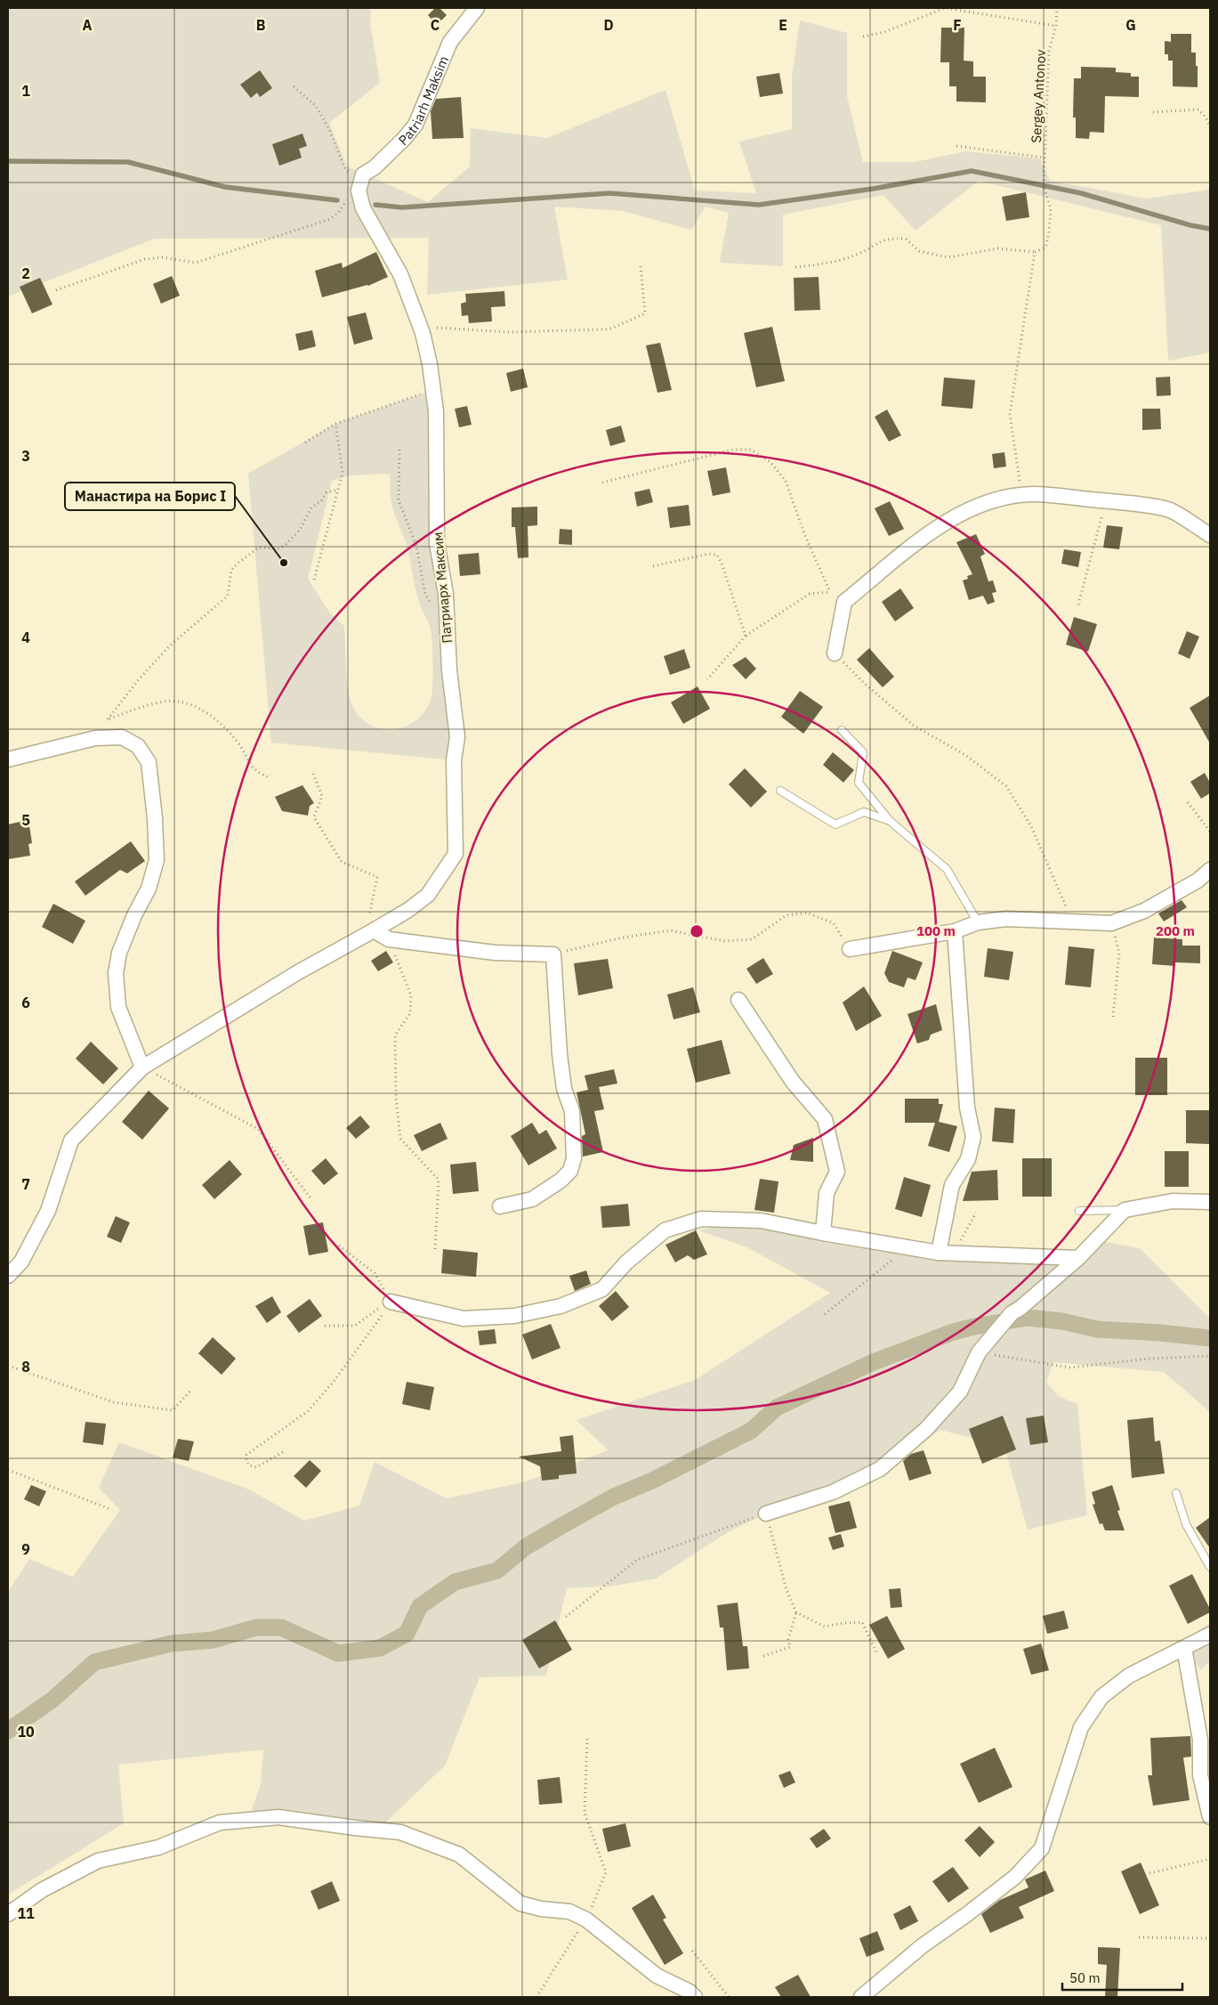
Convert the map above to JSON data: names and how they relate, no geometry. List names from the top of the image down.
{
  "streets": {
    "street": ["Patriarh Maksim", "Патриарх Максим"],
    "path": ["Sergey Antonov"]
  },
  "crossings": [
    ["Patriarh Maksim", "Патриарх Максим"]
  ],
  "places": ["Манастира на Борис І"],
  "scale_bar": "50 m",
  "grid": {
    "columns": [
      "A",
      "B",
      "C",
      "D",
      "E",
      "F",
      "G"
    ],
    "rows": [
      "1",
      "2",
      "3",
      "4",
      "5",
      "6",
      "7",
      "8",
      "9",
      "10",
      "11"
    ]
  },
  "rings": ["100 m", "200 m"]
}
